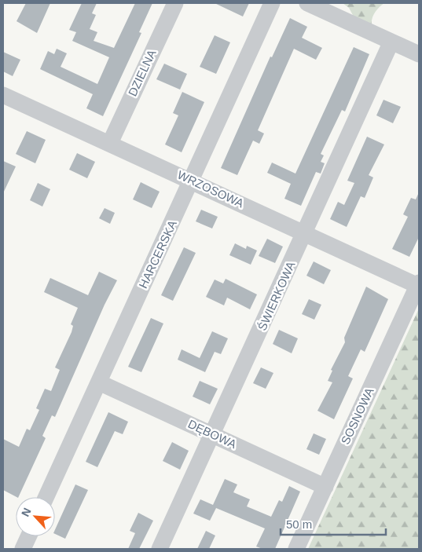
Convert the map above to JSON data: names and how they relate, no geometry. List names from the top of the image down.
{
  "streets": {
    "street": [
      "DZIELNA",
      "WRZOSOWA",
      "HARCERSKA",
      "ŚWIERKOWA",
      "SOSNOWA",
      "DĘBOWA"
    ]
  },
  "crossings": [
    ["DZIELNA", "WRZOSOWA"],
    ["WRZOSOWA", "HARCERSKA"],
    ["WRZOSOWA", "ŚWIERKOWA"],
    ["WRZOSOWA", "SOSNOWA"],
    ["HARCERSKA", "DĘBOWA"],
    ["ŚWIERKOWA", "DĘBOWA"],
    ["SOSNOWA", "DĘBOWA"]
  ],
  "scale_bar": "50 m",
  "north": "top left"
}
